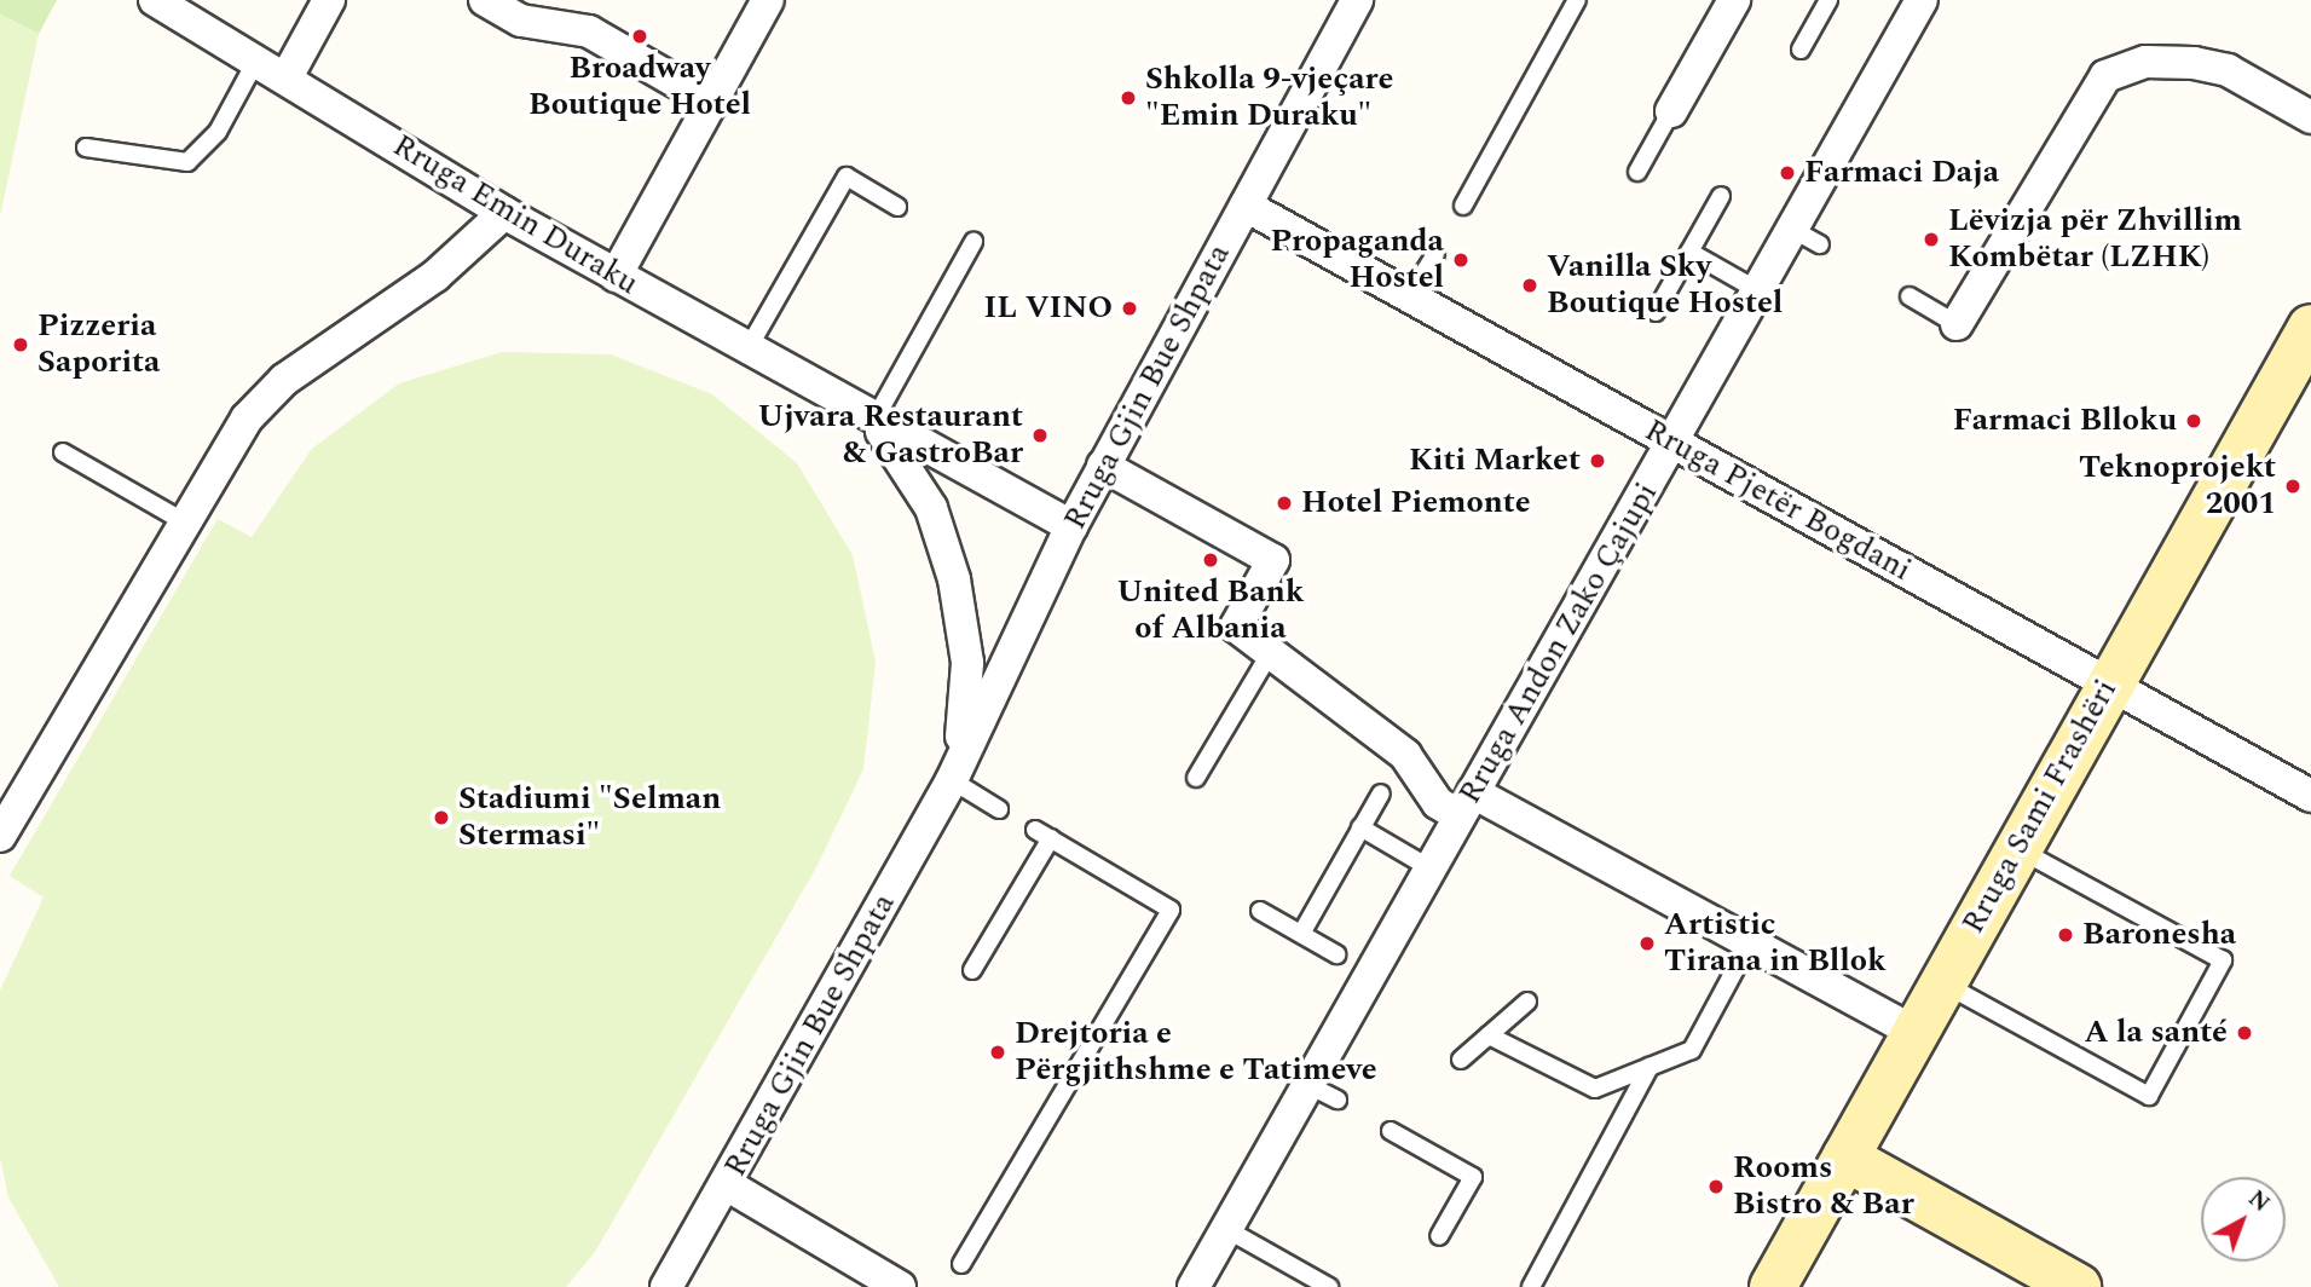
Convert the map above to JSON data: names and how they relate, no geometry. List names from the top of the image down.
{
  "streets": {
    "main road": ["Rruga Sami Frashëri"],
    "street": [
      "Rruga Emin Duraku",
      "Rruga Gjin Bue Shpata",
      "Rruga Pjetër Bogdani",
      "Rruga Andon Zako Çajupi"
    ]
  },
  "crossings": [
    ["Rruga Emin Duraku", "Rruga Gjin Bue Shpata"],
    ["Rruga Gjin Bue Shpata", "Rruga Pjetër Bogdani"],
    ["Rruga Pjetër Bogdani", "Rruga Andon Zako Çajupi"],
    ["Rruga Pjetër Bogdani", "Rruga Sami Frashëri"]
  ],
  "places": [
    "Broadway Boutique Hotel",
    "Shkolla 9-vjeçare \"Emin Duraku\"",
    "Farmaci Daja",
    "Lëvizja për Zhvillim Kombëtar (LZHK)",
    "Propaganda Hostel",
    "Vanilla Sky Boutique Hostel",
    "IL VINO",
    "Pizzeria Saporita",
    "Farmaci Blloku",
    "Ujvara Restaurant & GastroBar",
    "Kiti Market",
    "Teknoprojekt 2001",
    "Hotel Piemonte",
    "United Bank of Albania",
    "Stadiumi \"Selman Stermasi\"",
    "Baronesha",
    "Artistic Tirana in Bllok",
    "A la santé",
    "Drejtoria e Përgjithshme e Tatimeve",
    "Rooms Bistro & Bar"
  ],
  "north": "top right"
}
